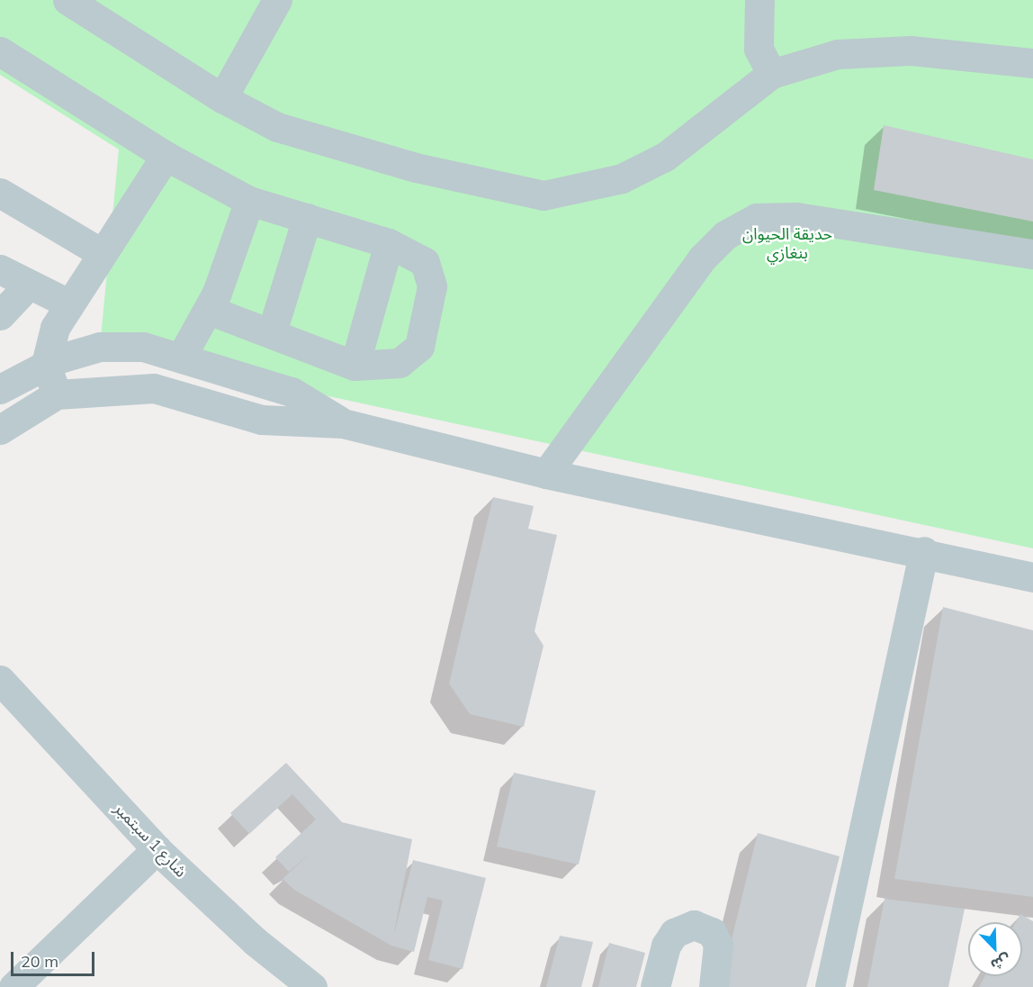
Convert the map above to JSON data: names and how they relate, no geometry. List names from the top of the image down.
{
  "streets": {
    "street": ["شارع 1 سبتمبر"]
  },
  "parks": ["حديقة الحيوان بنغازي"],
  "scale_bar": "20 m",
  "north": "bottom right"
}
